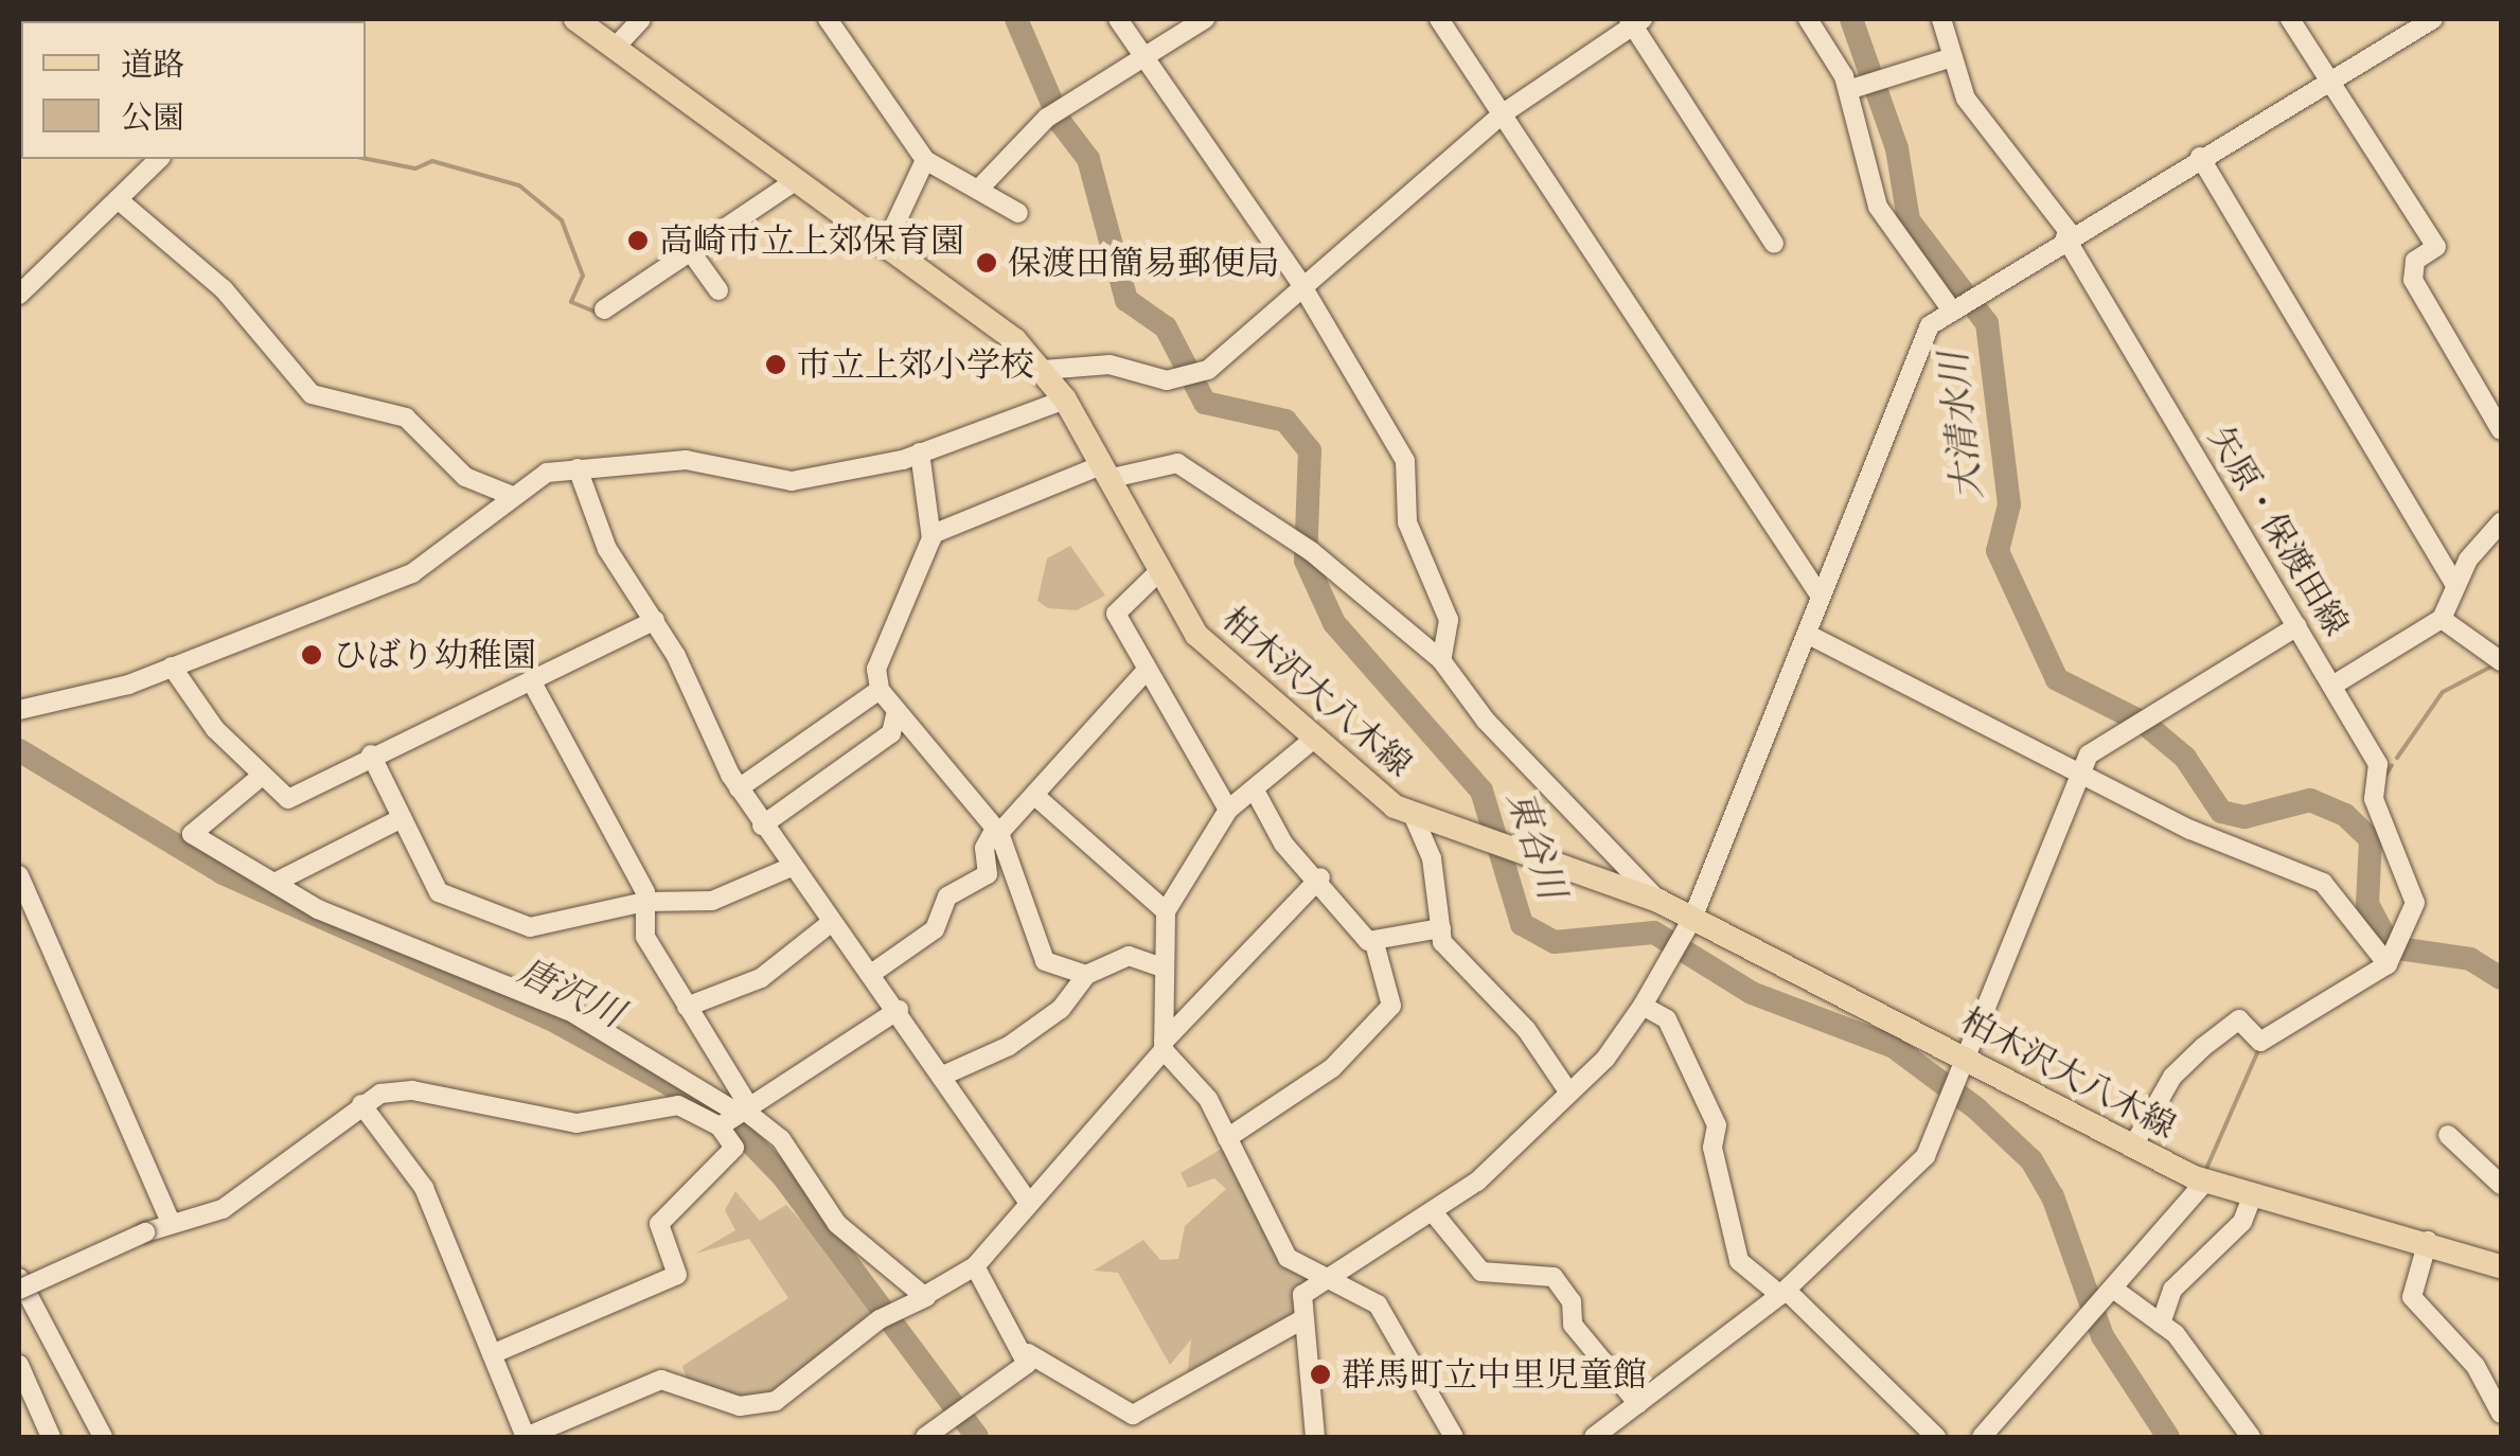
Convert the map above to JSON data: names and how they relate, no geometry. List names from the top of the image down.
{
  "streets": {
    "main road": ["柏木沢大八木線"],
    "street": ["矢原・保渡田線"]
  },
  "water": ["大清水川", "東谷川", "唐沢川"],
  "places": [
    "高崎市立上郊保育園",
    "保渡田簡易郵便局",
    "市立上郊小学校",
    "ひばり幼稚園",
    "群馬町立中里児童館"
  ],
  "legend": ["道路", "公園"]
}
